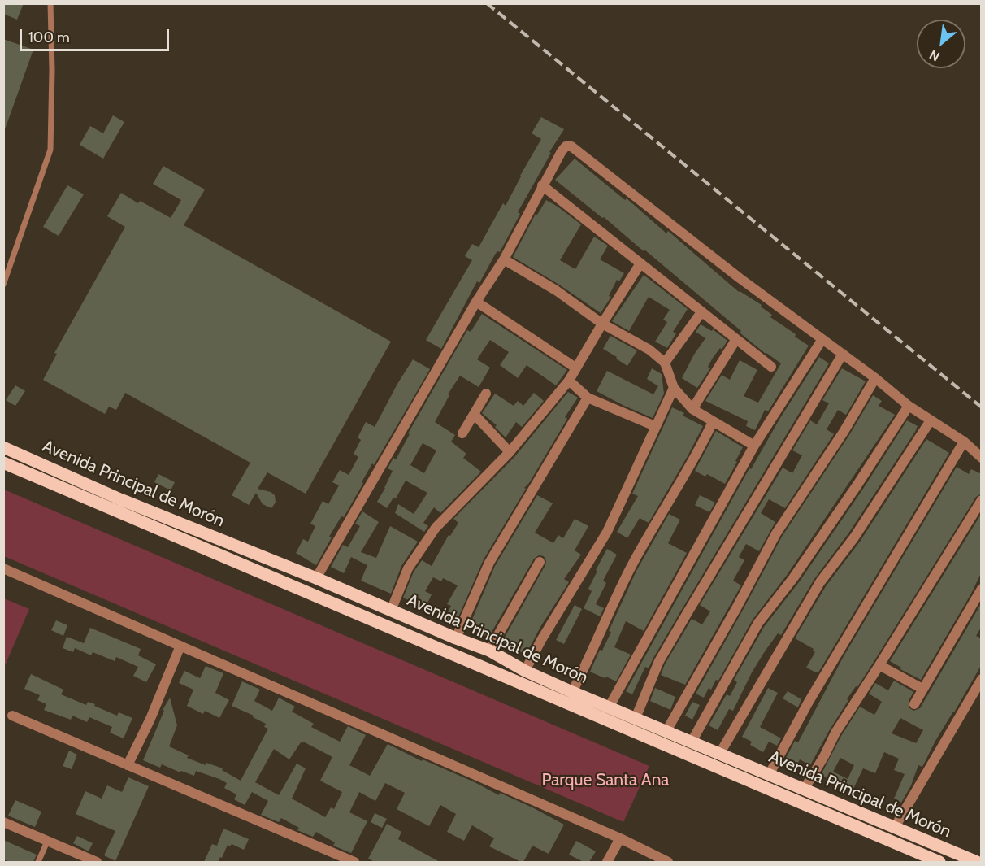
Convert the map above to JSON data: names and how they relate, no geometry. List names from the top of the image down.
{
  "streets": {
    "main road": ["Avenida Principal de Morón"]
  },
  "parks": ["Parque Santa Ana"],
  "scale_bar": "100 m",
  "north": "bottom left"
}
